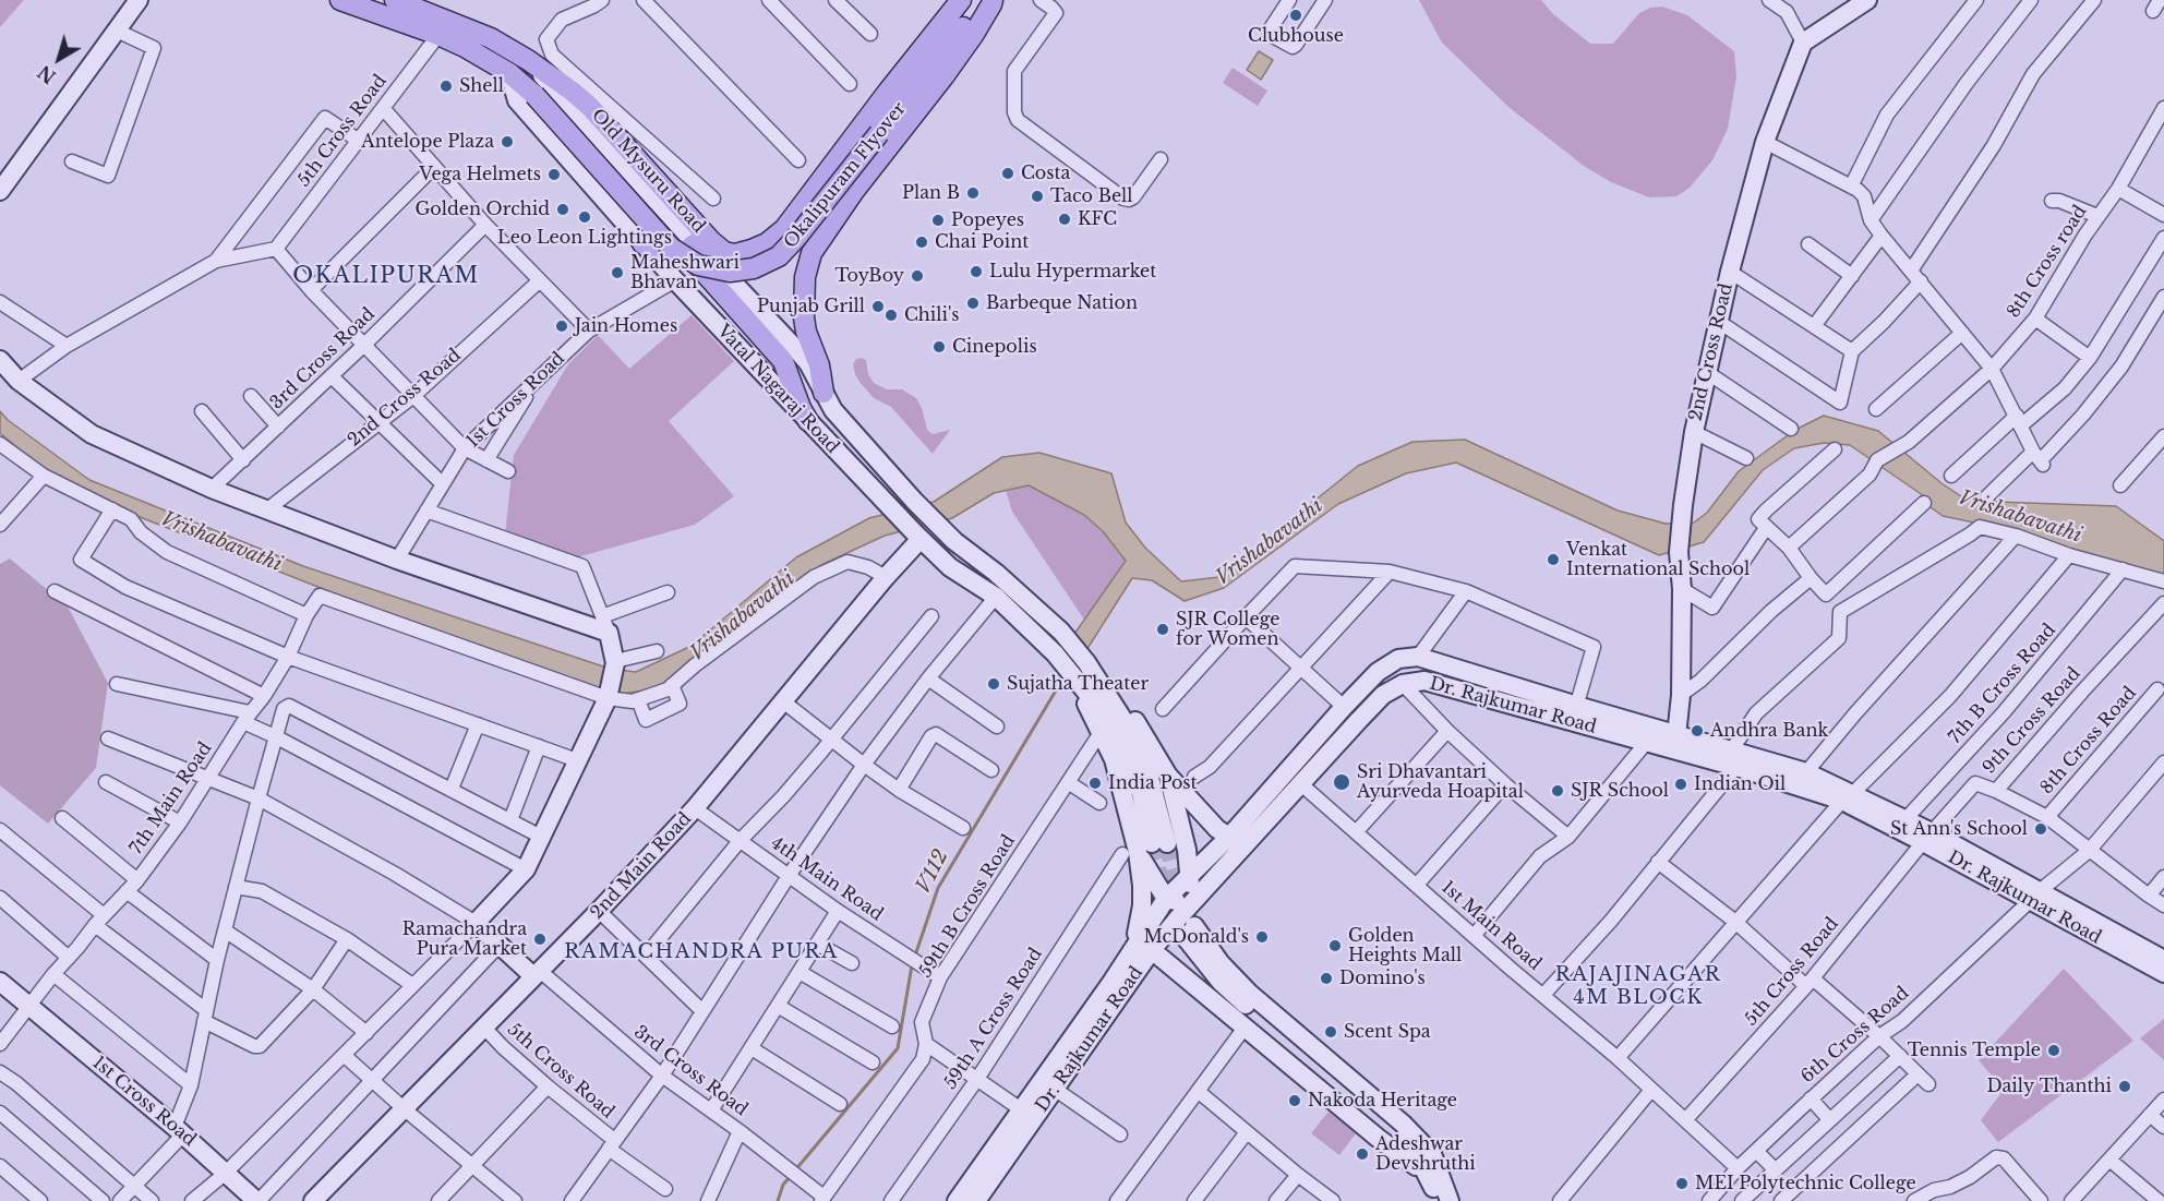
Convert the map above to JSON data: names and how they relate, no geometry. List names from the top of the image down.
{
  "streets": {
    "main road": [
      "Old Mysuru Road",
      "Okalipuram Flyover",
      "2nd Cross Road",
      "Vatal Nagaraj Road",
      "1st Cross Road",
      "Dr. Rajkumar Road",
      "2nd Main Road"
    ],
    "street": [
      "5th Cross Road",
      "8th Cross road",
      "3rd Cross Road",
      "7th B Cross Road",
      "9th Cross Road",
      "8th Cross Road",
      "7th Main Road",
      "4th Main Road",
      "59th B Cross Road",
      "1st Main Road",
      "59th A Cross Road",
      "6th Cross Road"
    ]
  },
  "crossings": [
    ["5th Cross Road", "Dr. Rajkumar Road"],
    ["5th Cross Road", "9th Cross Road"],
    ["5th Cross Road", "2nd Main Road"],
    ["5th Cross Road", "1st Main Road"],
    ["Old Mysuru Road", "Vatal Nagaraj Road"],
    ["Okalipuram Flyover", "Vatal Nagaraj Road"],
    ["2nd Cross Road", "Dr. Rajkumar Road"],
    ["3rd Cross Road", "2nd Main Road"],
    ["3rd Cross Road", "59th B Cross Road"],
    ["Vatal Nagaraj Road", "1st Cross Road"],
    ["Vatal Nagaraj Road", "2nd Main Road"],
    ["1st Cross Road", "7th Main Road"],
    ["7th B Cross Road", "Dr. Rajkumar Road"],
    ["Dr. Rajkumar Road", "9th Cross Road"],
    ["Dr. Rajkumar Road", "1st Main Road"],
    ["Dr. Rajkumar Road", "6th Cross Road"],
    ["2nd Main Road", "4th Main Road"],
    ["4th Main Road", "59th B Cross Road"],
    ["1st Main Road", "6th Cross Road"]
  ],
  "districts": ["OKALIPURAM", "RAMACHANDRA PURA", "RAJAJINAGAR 4M BLOCK"],
  "water": ["Vrishabavathi", "V112"],
  "places": [
    "Clubhouse",
    "Shell",
    "Antelope Plaza",
    "Costa",
    "Vega Helmets",
    "Plan B",
    "Taco Bell",
    "Golden Orchid",
    "Leo Leon Lightings",
    "KFC",
    "Popeyes",
    "Chai Point",
    "Lulu Hypermarket",
    "Maheshwari Bhavan",
    "ToyBoy",
    "Barbeque Nation",
    "Punjab Grill",
    "Chili's",
    "Jain Homes",
    "Cinepolis",
    "Venkat International School",
    "SJR College for Women",
    "Sujatha Theater",
    "Andhra Bank",
    "Sri Dhavantari Ayurveda Hoapital",
    "India Post",
    "Indian Oil",
    "SJR School",
    "St Ann's School",
    "McDonald's",
    "Ramachandra Pura Market",
    "Golden Heights Mall",
    "Domino's",
    "Scent Spa",
    "Tennis Temple",
    "Daily Thanthi",
    "Nakoda Heritage",
    "Adeshwar Devshruthi",
    "MEI Polytechnic College"
  ],
  "north": "bottom left"
}
